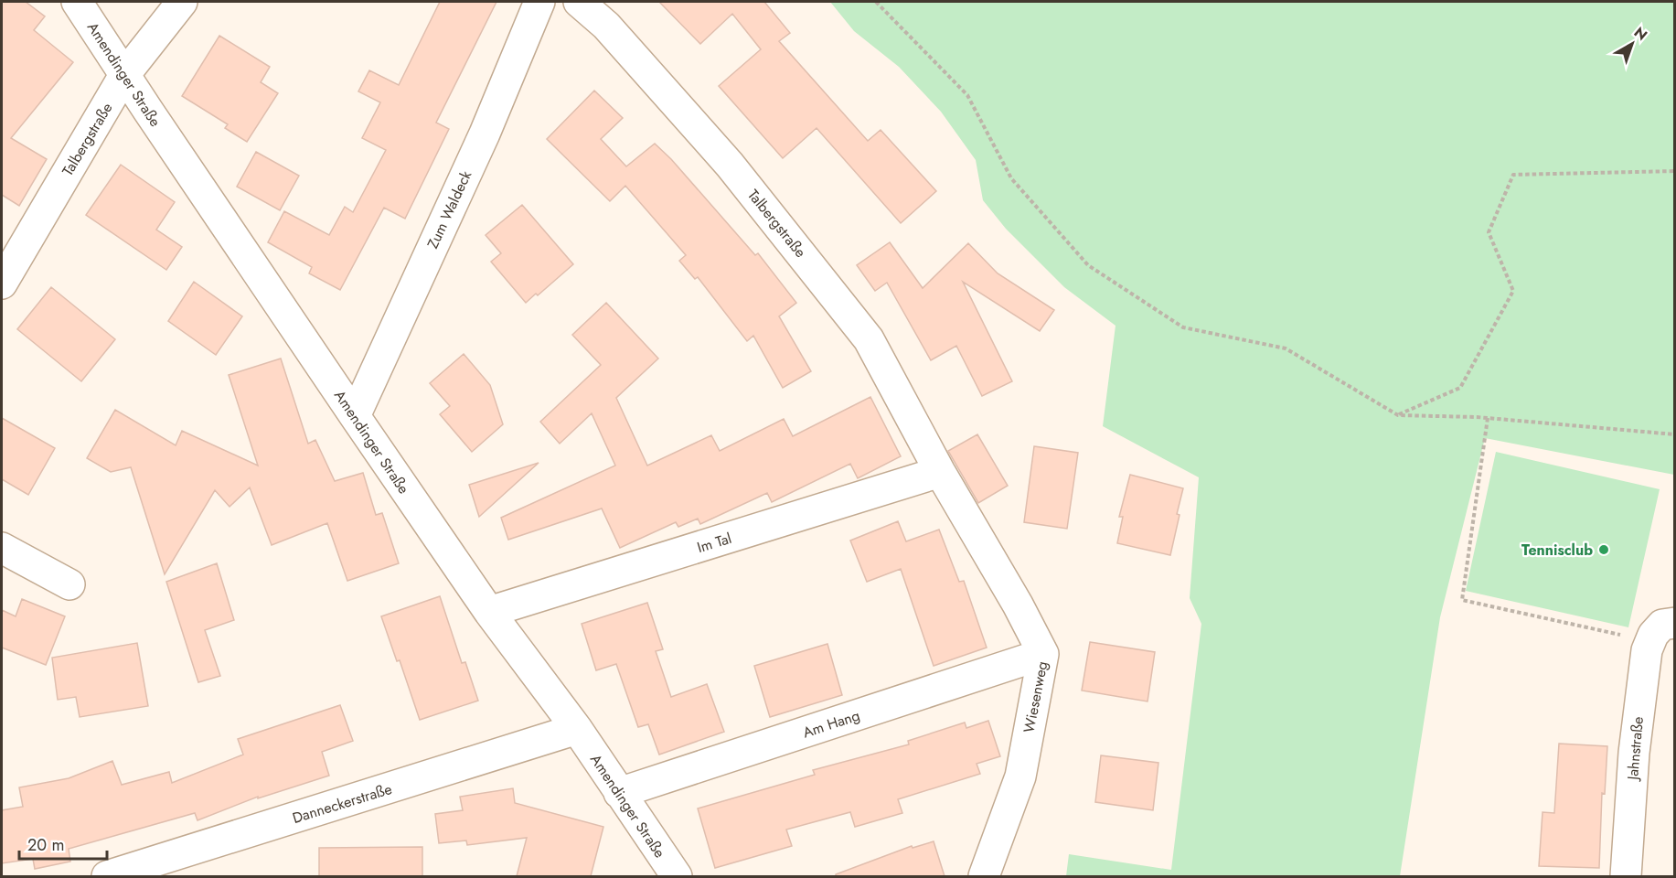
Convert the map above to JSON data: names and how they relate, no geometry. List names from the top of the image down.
{
  "streets": {
    "street": [
      "Amendinger Straße",
      "Talbergstraße",
      "Zum Waldeck",
      "Im Tal",
      "Wiesenweg",
      "Am Hang",
      "Jahnstraße",
      "Danneckerstraße"
    ]
  },
  "crossings": [
    ["Amendinger Straße", "Talbergstraße"],
    ["Amendinger Straße", "Zum Waldeck"],
    ["Amendinger Straße", "Im Tal"],
    ["Amendinger Straße", "Am Hang"],
    ["Amendinger Straße", "Danneckerstraße"],
    ["Talbergstraße", "Im Tal"],
    ["Talbergstraße", "Wiesenweg"],
    ["Im Tal", "Wiesenweg"],
    ["Wiesenweg", "Am Hang"]
  ],
  "places": ["Tennisclub"],
  "scale_bar": "20 m",
  "north": "top right"
}
